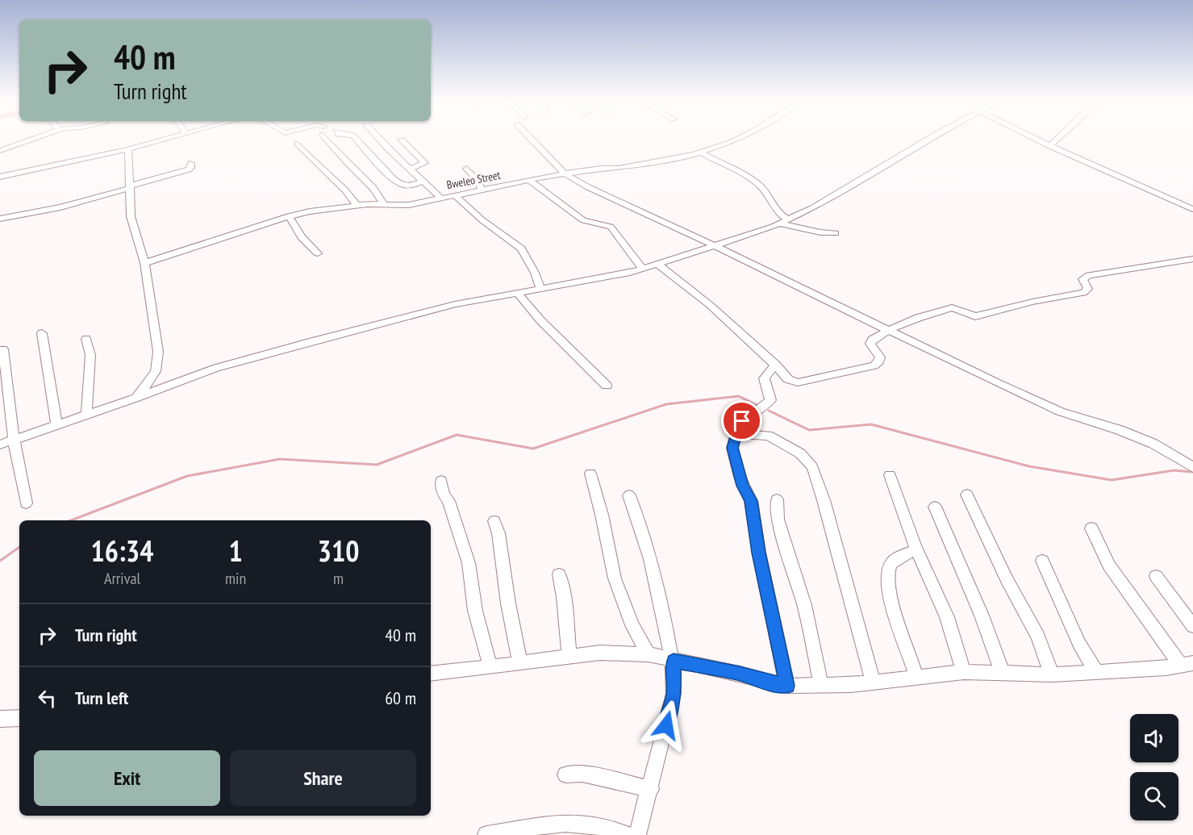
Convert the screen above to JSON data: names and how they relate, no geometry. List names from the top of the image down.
{
  "streets": {
    "street": ["Bweleo Street"]
  },
  "page": {
    "turn": ["40 m", "Turn right"],
    "eta": [
      "16:34",
      "Arrival",
      "1",
      "min",
      "310",
      "m"
    ],
    "list": [
      {
        "name": "Turn right",
        "value": "40 m"
      },
      {
        "name": "Turn left",
        "value": "60 m"
      }
    ],
    "buttons": ["Exit", "Share"]
  }
}
